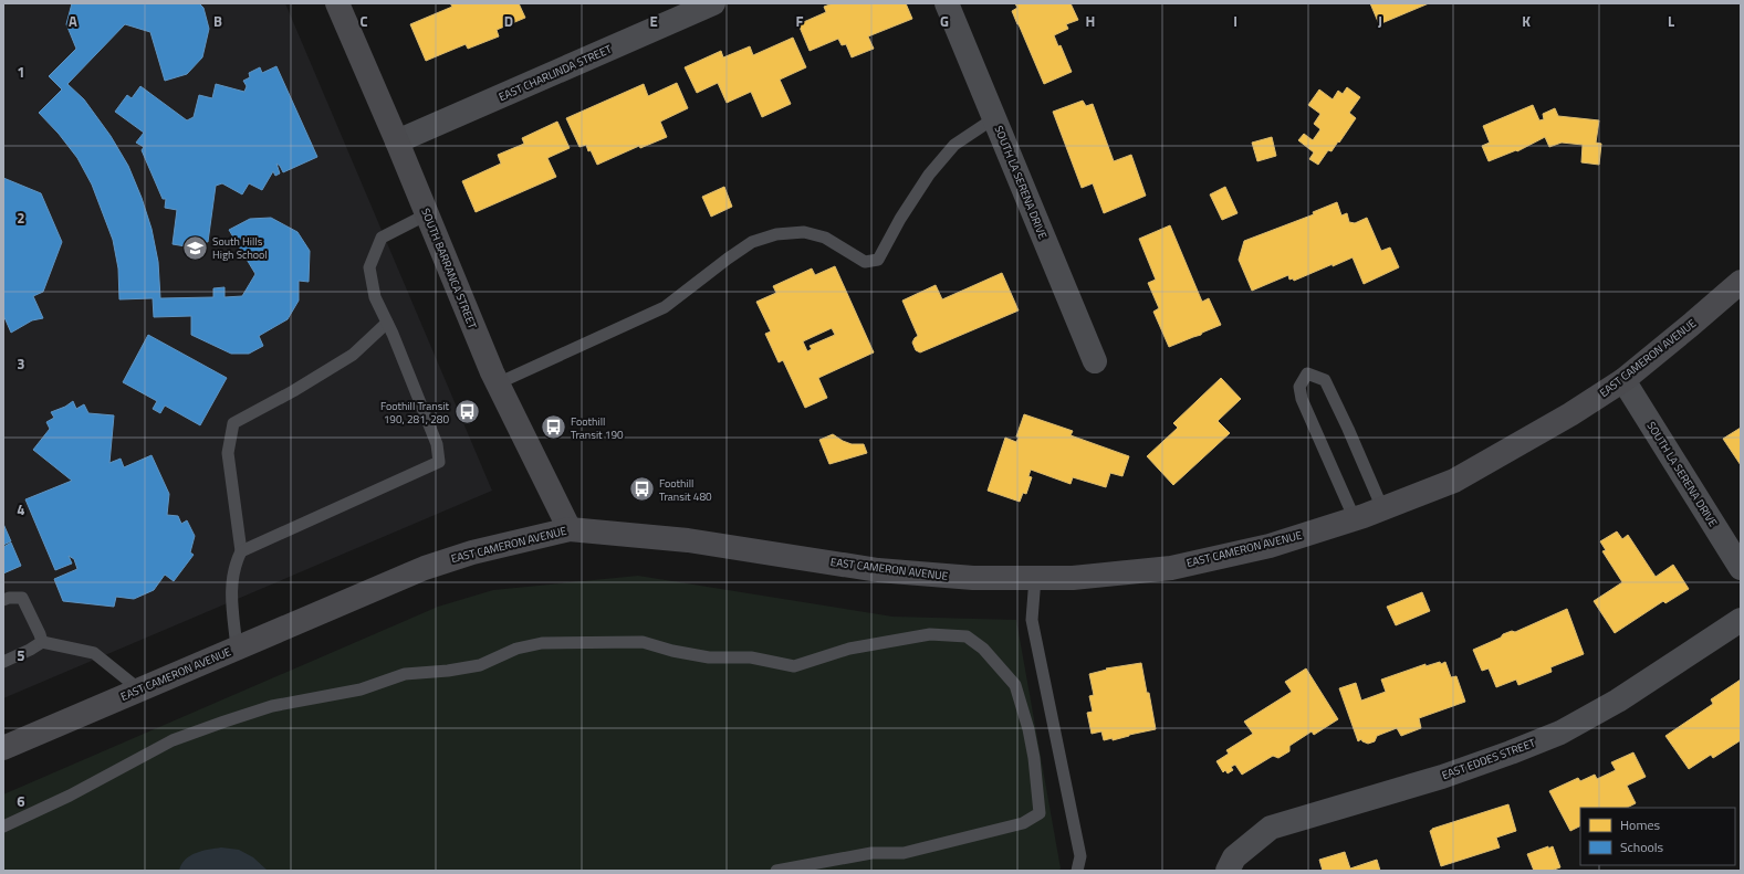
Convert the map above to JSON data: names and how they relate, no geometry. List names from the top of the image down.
{
  "streets": {
    "main road": ["SOUTH BARRANCA STREET", "EAST CAMERON AVENUE"],
    "street": ["EAST CHARLINDA STREET", "SOUTH LA SERENA DRIVE", "EAST EDDES STREET"]
  },
  "crossings": [
    ["EAST CHARLINDA STREET", "SOUTH BARRANCA STREET"],
    ["SOUTH LA SERENA DRIVE", "EAST CAMERON AVENUE"],
    ["SOUTH BARRANCA STREET", "EAST CAMERON AVENUE"]
  ],
  "places": {
    "school or university": ["South Hills High School"],
    "bus stop": ["Foothill Transit 190, 281, 280", "Foothill Transit 190", "Foothill Transit 480"]
  },
  "legend": ["Homes", "Schools"],
  "grid": {
    "columns": [
      "A",
      "B",
      "C",
      "D",
      "E",
      "F",
      "G",
      "H",
      "I",
      "J",
      "K",
      "L"
    ],
    "rows": [
      "1",
      "2",
      "3",
      "4",
      "5",
      "6"
    ]
  }
}
